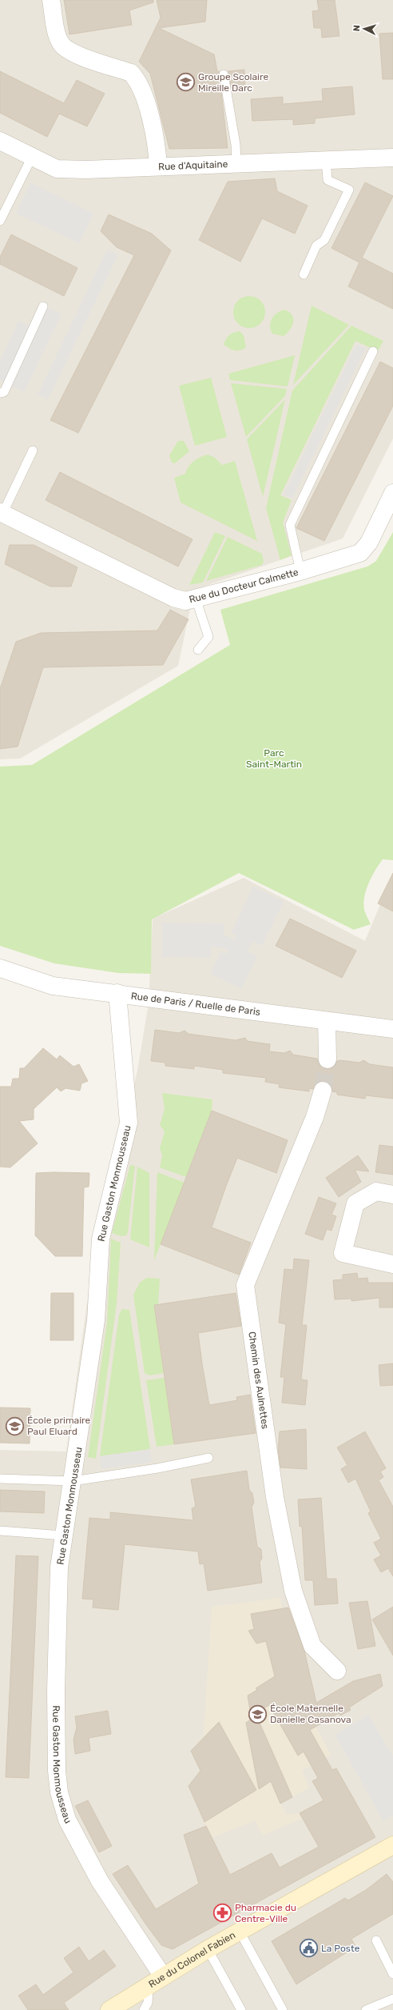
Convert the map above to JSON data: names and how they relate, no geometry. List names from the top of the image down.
{
  "streets": {
    "street": [
      "Rue d'Aquitaine",
      "Rue du Docteur Calmette",
      "Rue de Paris / Ruelle de Paris",
      "Rue Gaston Monmousseau",
      "Chemin des Aulnettes",
      "Rue du Colonel Fabien"
    ]
  },
  "crossings": [
    ["Rue de Paris / Ruelle de Paris", "Rue Gaston Monmousseau"],
    ["Rue Gaston Monmousseau", "Rue du Colonel Fabien"]
  ],
  "parks": ["Parc Saint-Martin"],
  "places": {
    "school or university": ["Groupe Scolaire Mireille Darc", "École primaire Paul Eluard", "École Maternelle Danielle Casanova"],
    "pharmacy": ["Pharmacie du Centre-Ville"],
    "public building": ["La Poste"]
  },
  "north": "left"
}
